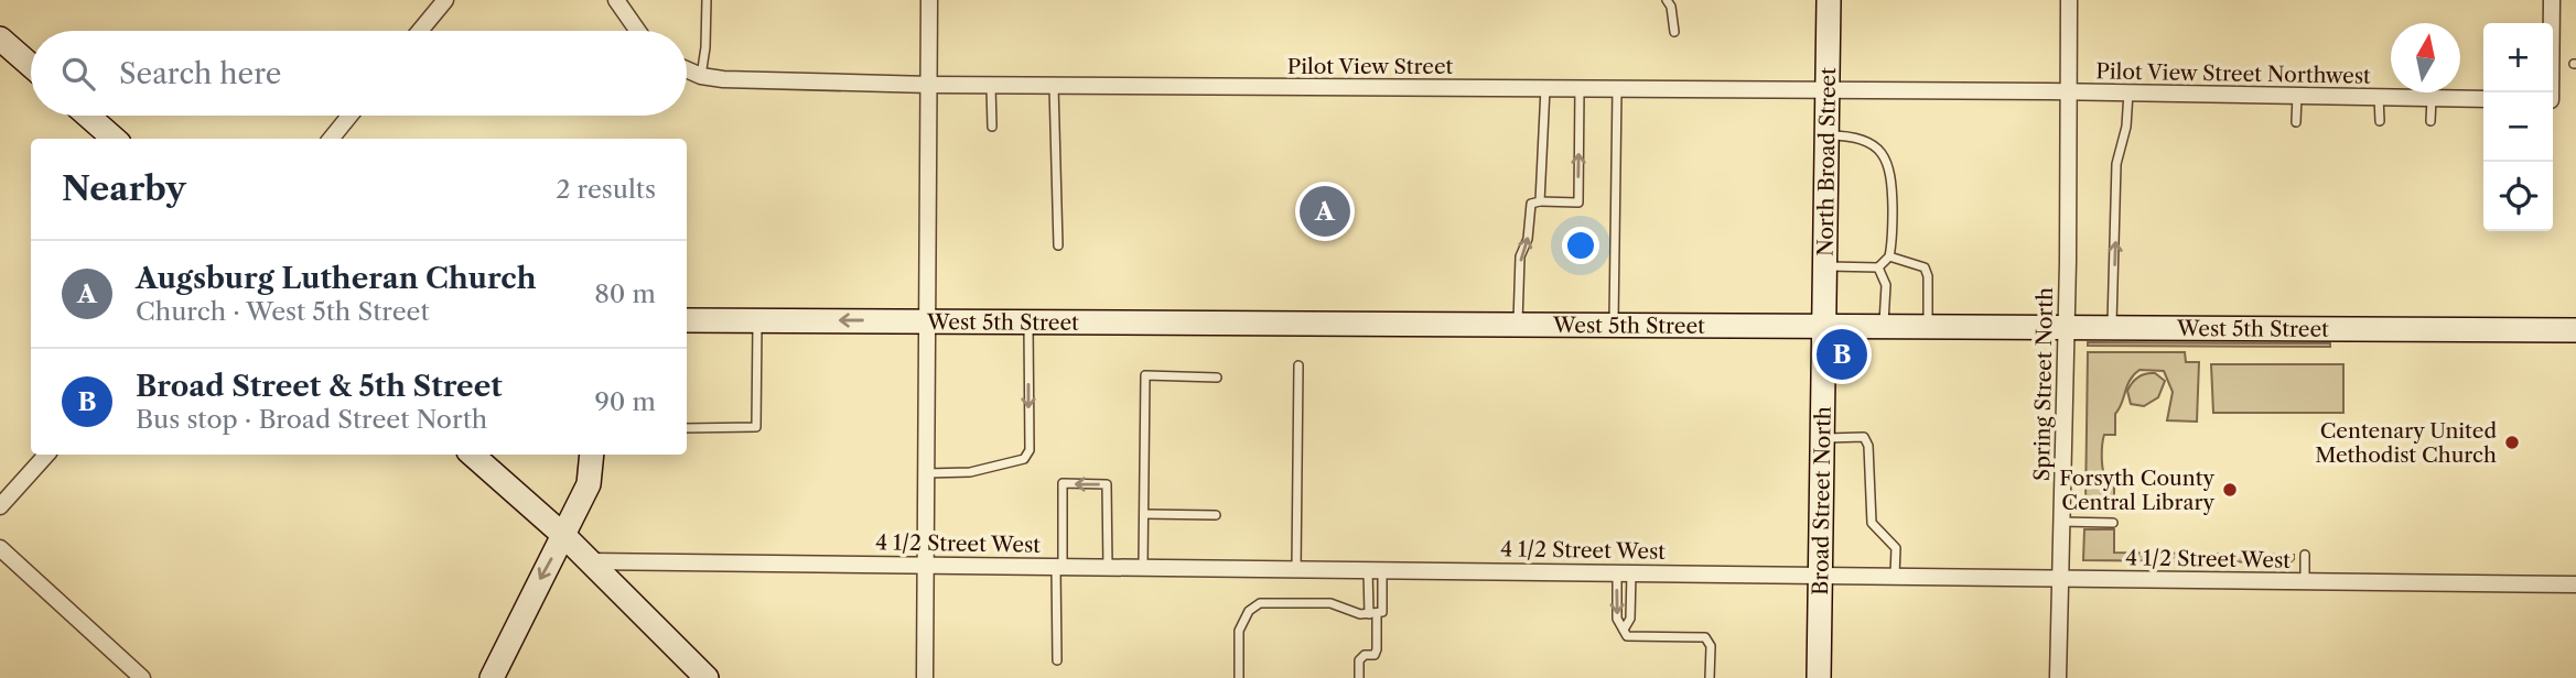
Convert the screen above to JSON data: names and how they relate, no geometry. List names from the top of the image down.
{
  "streets": {
    "street": [
      "Pilot View Street",
      "Pilot View Street Northwest",
      "North Broad Street",
      "West 5th Street",
      "Spring Street North",
      "Broad Street North",
      "4 1/2 Street West"
    ]
  },
  "crossings": [
    ["Pilot View Street", "Pilot View Street Northwest"],
    ["Pilot View Street", "North Broad Street"],
    ["Pilot View Street", "Spring Street North"],
    ["Pilot View Street Northwest", "Spring Street North"],
    ["North Broad Street", "West 5th Street"],
    ["North Broad Street", "Broad Street North"],
    ["West 5th Street", "Spring Street North"],
    ["West 5th Street", "Broad Street North"],
    ["Spring Street North", "4 1/2 Street West"],
    ["Broad Street North", "4 1/2 Street West"]
  ],
  "places": ["Centenary United Methodist Church", "Forsyth County Central Library"],
  "north": "top",
  "page": {
    "map_buttons": ["+", "−"],
    "search": "Search here",
    "heading": ["Nearby", "2 results"],
    "pins": ["A", "B"],
    "list": [
      {
        "mark": "A",
        "name": "Augsburg Lutheran Church",
        "note": "Church · West 5th Street",
        "value": "80 m"
      },
      {
        "mark": "B",
        "name": "Broad Street & 5th Street",
        "note": "Bus stop · Broad Street North",
        "value": "90 m"
      }
    ]
  }
}
